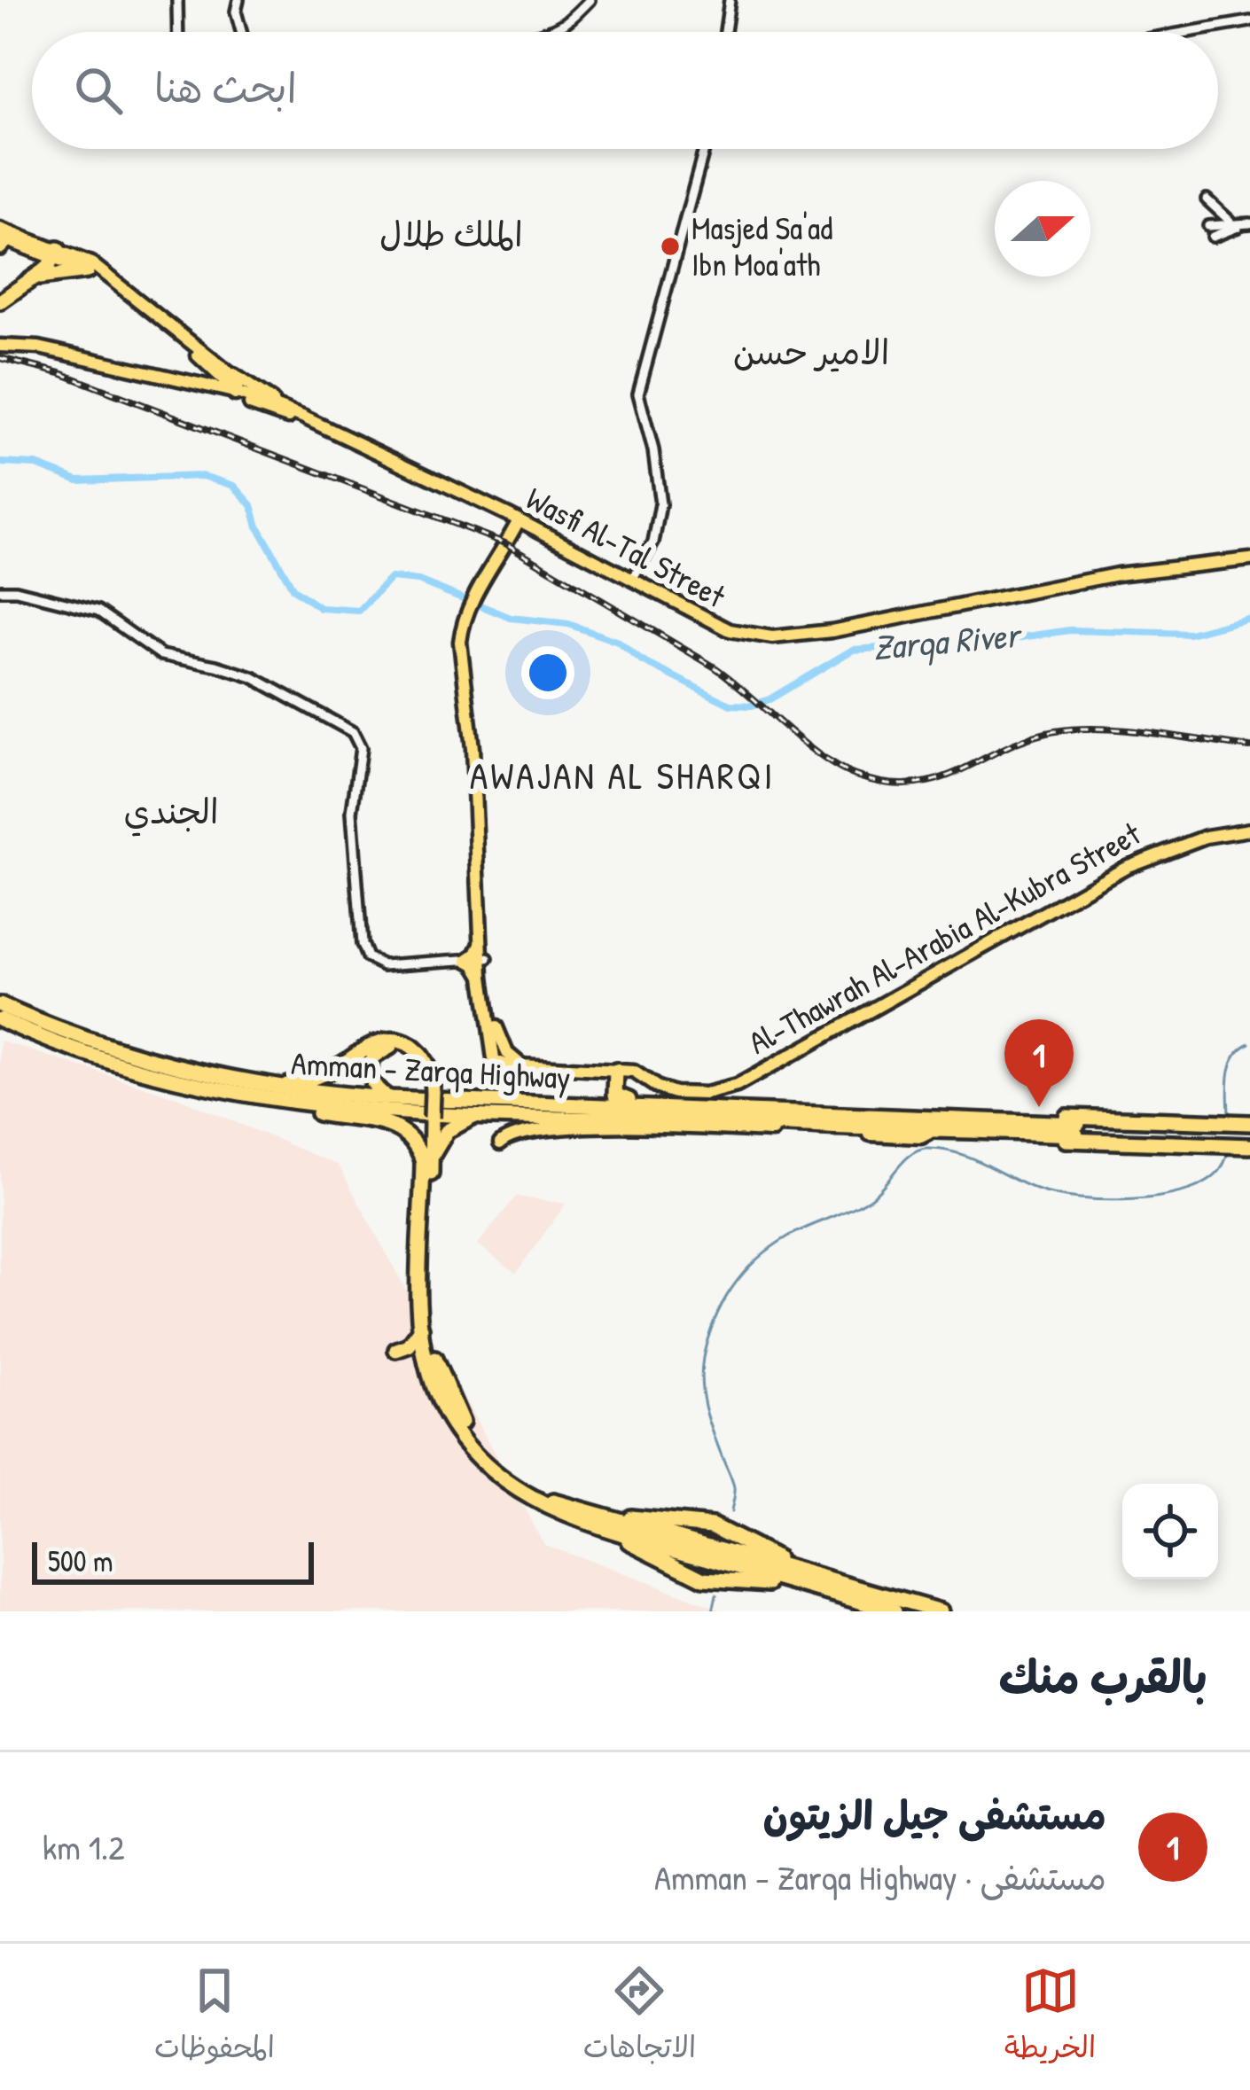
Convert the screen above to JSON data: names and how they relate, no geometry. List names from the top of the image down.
{
  "streets": {
    "highway": ["Amman - Zarqa Highway"],
    "main road": ["Wasfi Al-Tal Street", "Al-Thawrah Al-Arabia Al-Kubra Street"]
  },
  "districts": [
    "الملك طلال",
    "الامير حسن",
    "AWAJAN AL SHARQI",
    "الجندي"
  ],
  "water": ["Zarqa River"],
  "places": ["Masjed Sa'ad Ibn Moa'ath"],
  "scale_bar": "500 m",
  "north": "right",
  "page": {
    "search": "ابحث هنا",
    "pins": "1",
    "scale": "500 m",
    "heading": "بالقرب منك",
    "list": [
      {
        "mark": "1",
        "name": "مستشفى جيل الزيتون",
        "note": "مستشفى · Amman - Zarqa Highway",
        "value": "1.2 km"
      }
    ],
    "nav": ["الخريطة", "الاتجاهات", "المحفوظات"]
  }
}
